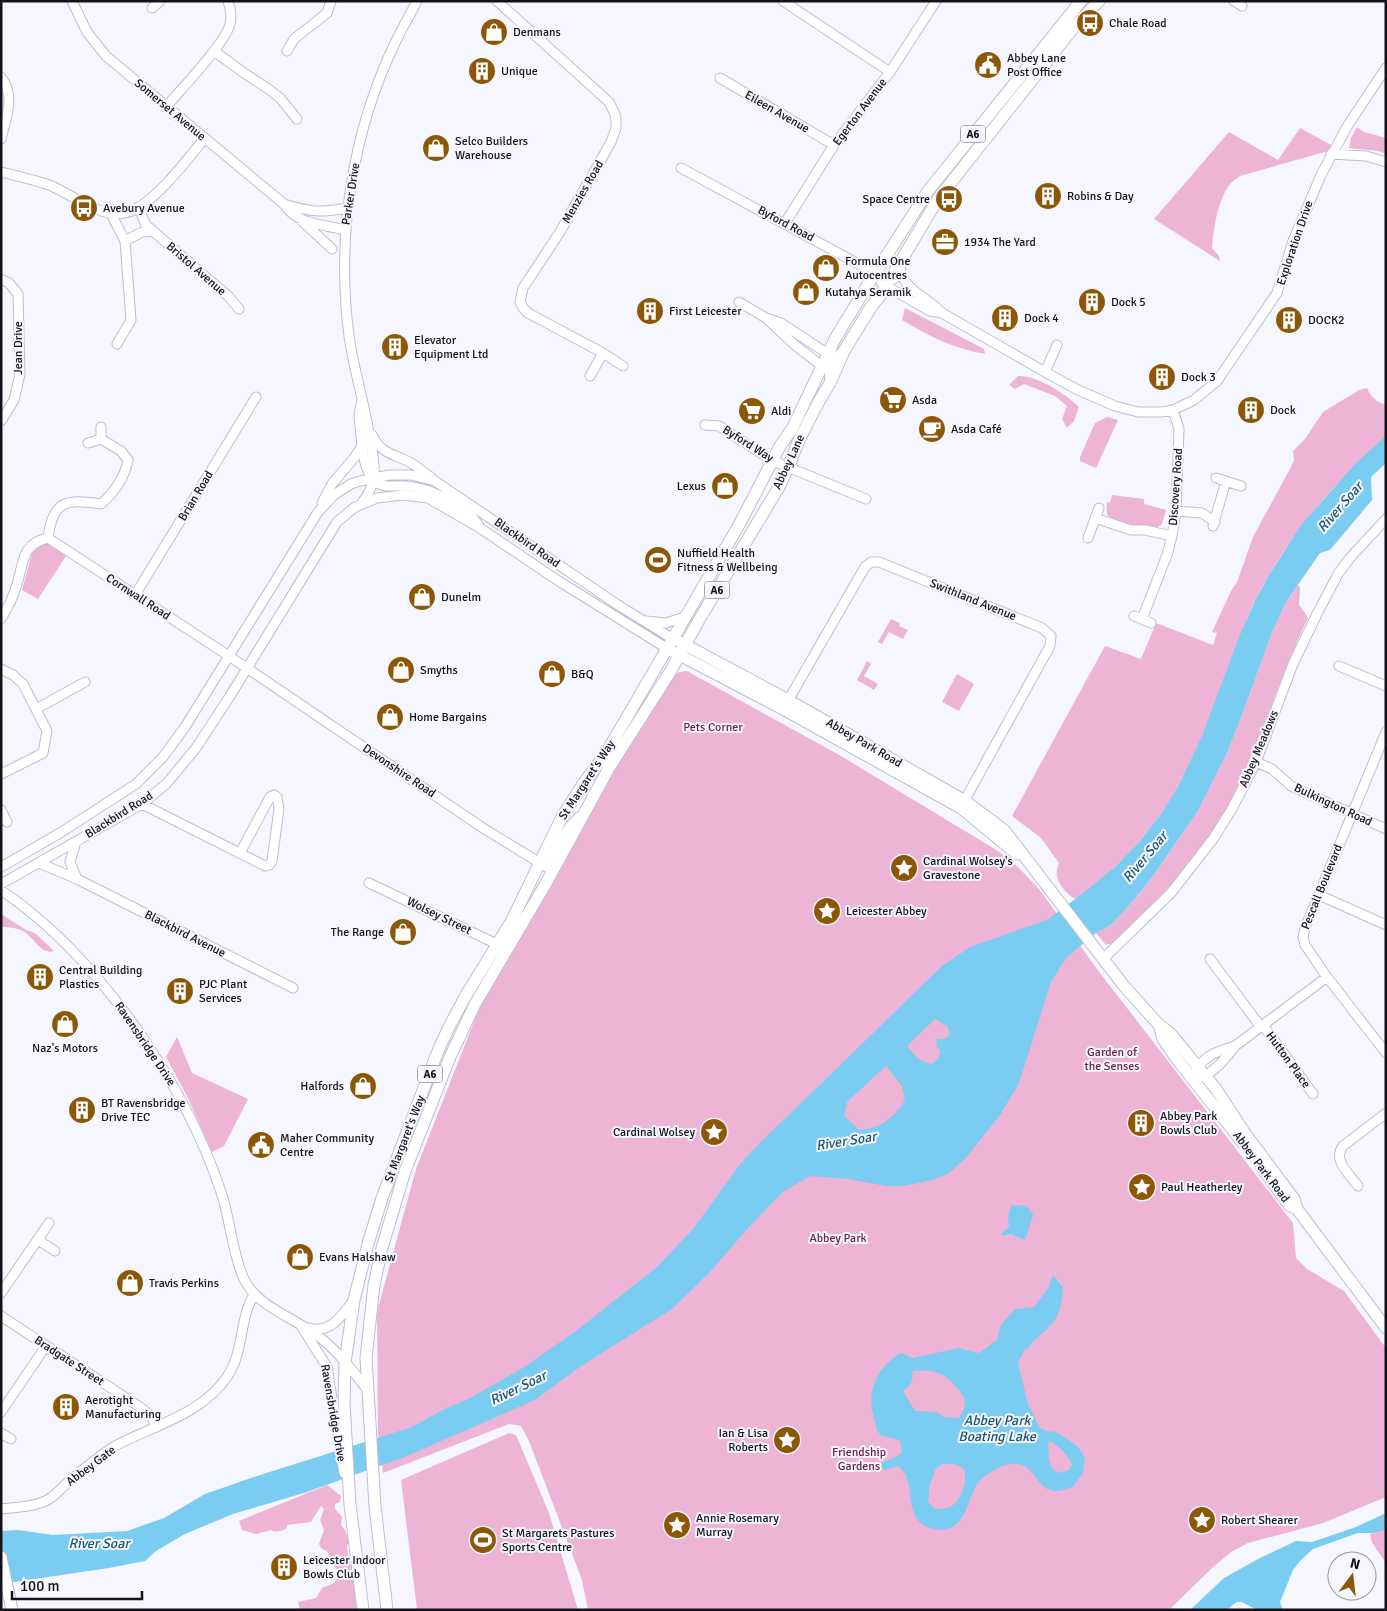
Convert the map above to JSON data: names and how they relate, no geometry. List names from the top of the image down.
{
  "streets": {
    "main road": [
      "A6",
      "Abbey Lane",
      "Abbey Park Road",
      "St Margaret's Way"
    ],
    "street": [
      "Somerset Avenue",
      "Eileen Avenue",
      "Egerton Avenue",
      "Menzies Road",
      "Parker Drive",
      "Byford Road",
      "Exploration Drive",
      "Bristol Avenue",
      "Jean Drive",
      "Byford Way",
      "Discovery Road",
      "Brian Road",
      "Blackbird Road",
      "Cornwall Road",
      "Swithland Avenue",
      "Abbey Meadows",
      "Devonshire Road",
      "Bulkington Road",
      "Pescall Boulevard",
      "Wolsey Street",
      "Blackbird Avenue",
      "Ravensbridge Drive",
      "Hutton Place",
      "Bradgate Street",
      "Abbey Gate"
    ]
  },
  "crossings": [
    ["Somerset Avenue", "Parker Drive"],
    ["Eileen Avenue", "Egerton Avenue"],
    ["Egerton Avenue", "Byford Road"],
    ["Parker Drive", "Blackbird Road"],
    ["Byford Road", "Exploration Drive"],
    ["Byford Road", "Abbey Lane"],
    ["Exploration Drive", "Abbey Lane"],
    ["Exploration Drive", "Discovery Road"],
    ["Byford Way", "Abbey Lane"],
    ["Abbey Lane", "Blackbird Road"],
    ["Abbey Lane", "Abbey Park Road"],
    ["Abbey Lane", "St Margaret's Way"],
    ["Brian Road", "Cornwall Road"],
    ["Blackbird Road", "Cornwall Road"],
    ["Blackbird Road", "Abbey Park Road"],
    ["Blackbird Road", "Devonshire Road"],
    ["Blackbird Road", "St Margaret's Way"],
    ["Blackbird Road", "Blackbird Avenue"],
    ["Swithland Avenue", "Abbey Park Road"],
    ["Abbey Park Road", "Abbey Meadows"],
    ["Abbey Park Road", "St Margaret's Way"],
    ["Abbey Meadows", "Bulkington Road"],
    ["Devonshire Road", "St Margaret's Way"],
    ["St Margaret's Way", "Wolsey Street"],
    ["St Margaret's Way", "Ravensbridge Drive"],
    ["Bulkington Road", "Pescall Boulevard"],
    ["Ravensbridge Drive", "Abbey Gate"],
    ["Bradgate Street", "Abbey Gate"]
  ],
  "water": ["River Soar", "Abbey Park Boating Lake"],
  "parks": [
    "Pets Corner",
    "Garden of the Senses",
    "Abbey Park",
    "Friendship Gardens"
  ],
  "places": {
    "bus stop": ["Chale Road", "Space Centre", "Avebury Avenue"],
    "shop": [
      "Denmans",
      "Selco Builders Warehouse",
      "Formula One Autocentres",
      "Kutahya Seramik",
      "Lexus",
      "Dunelm",
      "Smyths",
      "B&Q",
      "Home Bargains",
      "The Range",
      "Naz's Motors",
      "Halfords",
      "Evans Halshaw",
      "Travis Perkins"
    ],
    "public building": ["Abbey Lane Post Office", "Maher Community Centre"],
    "building": [
      "Unique",
      "Robins & Day",
      "Dock 5",
      "First Leicester",
      "Dock 4",
      "DOCK2",
      "Elevator Equipment Ltd",
      "Dock 3",
      "Dock",
      "Central Building Plastics",
      "PJC Plant Services",
      "BT Ravensbridge Drive TEC",
      "Abbey Park Bowls Club",
      "Aerotight Manufacturing",
      "Leicester Indoor Bowls Club"
    ],
    "office": ["1934 The Yard"],
    "supermarket": ["Asda", "Aldi"],
    "cafe": ["Asda Café"],
    "sports": ["Nuffield Health Fitness & Wellbeing", "St Margarets Pastures Sports Centre"],
    "place": [
      "Cardinal Wolsey's Gravestone",
      "Leicester Abbey",
      "Cardinal Wolsey",
      "Paul Heatherley",
      "Ian & Lisa Roberts",
      "Robert Shearer",
      "Annie Rosemary Murray"
    ]
  },
  "scale_bar": "100 m",
  "north": "top"
}
